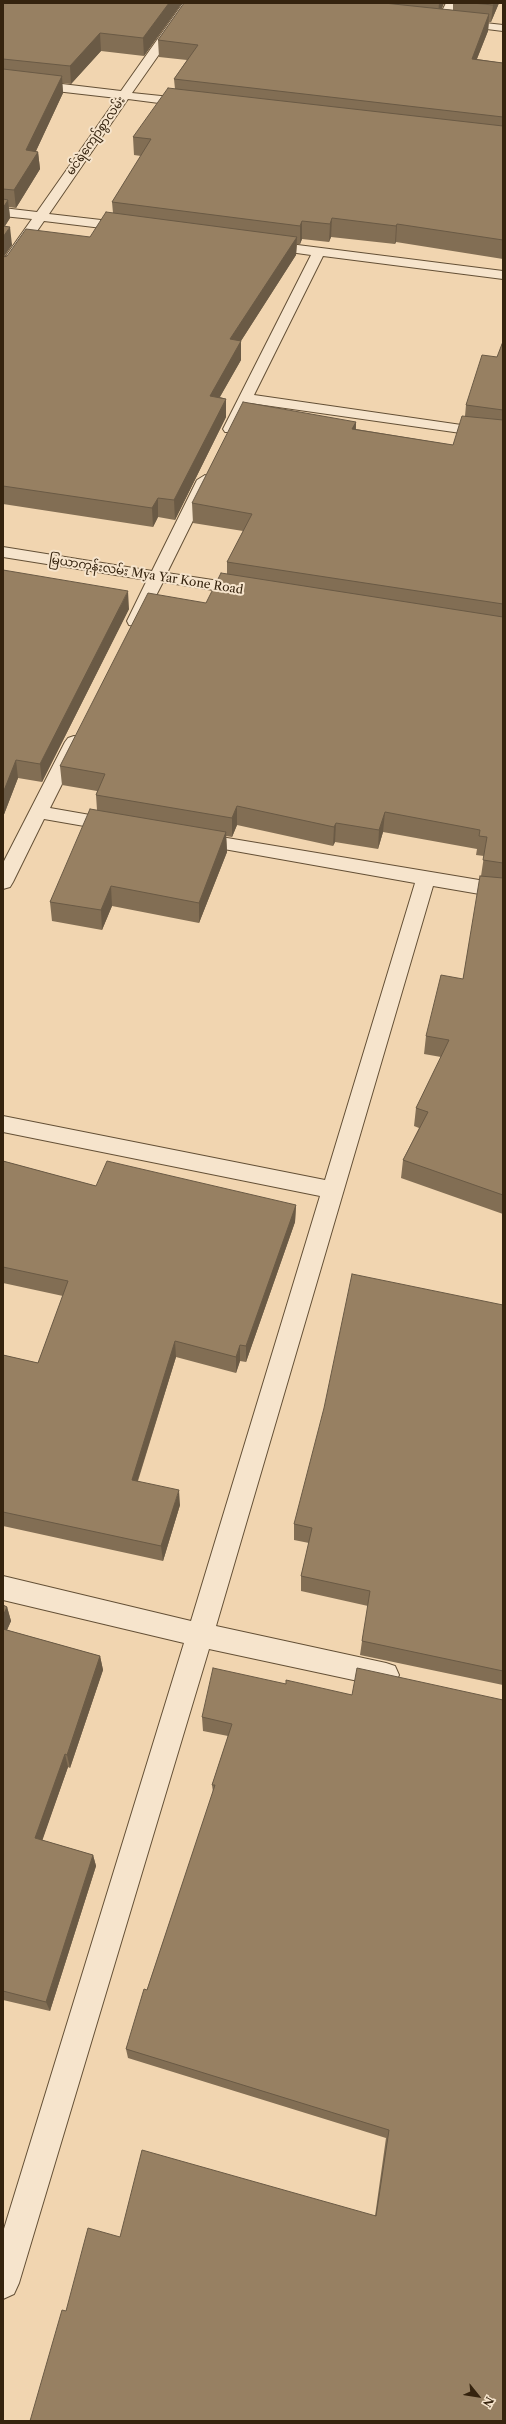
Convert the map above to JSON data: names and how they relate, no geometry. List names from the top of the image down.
{
  "streets": {
    "street": ["မင်ရဲကျော်စွာလမ်း", "မြယာကုန်းလမ်း Mya Yar Kone Road"]
  },
  "north": "bottom right"
}
